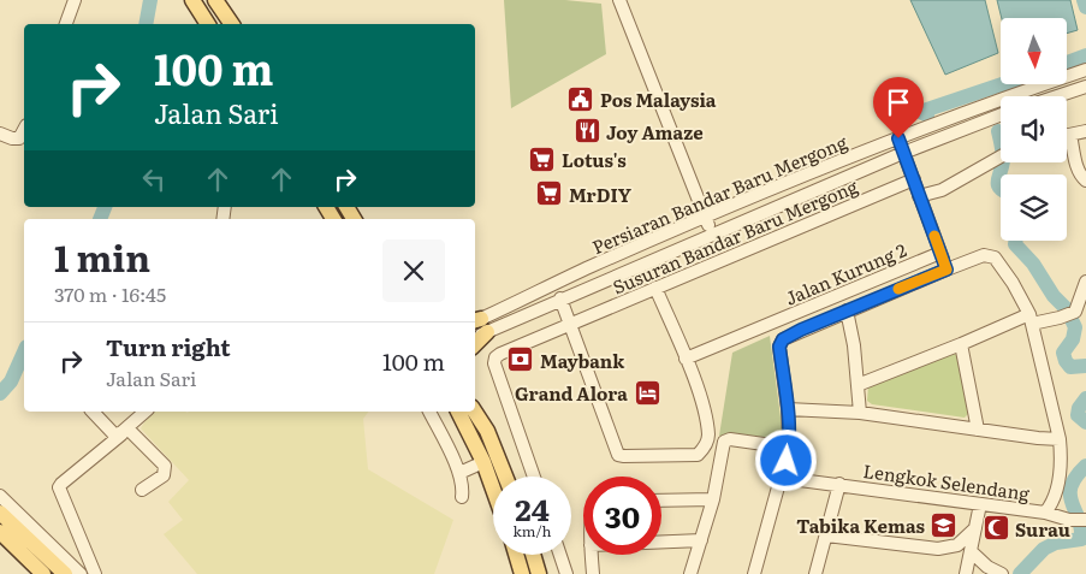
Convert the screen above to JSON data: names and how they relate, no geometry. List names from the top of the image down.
{
  "streets": {
    "street": [
      "Persiaran Bandar Baru Mergong",
      "Susuran Bandar Baru Mergong",
      "Jalan Kurung 2",
      "Lengkok Selendang"
    ]
  },
  "places": {
    "public building": ["Pos Malaysia"],
    "restaurant": ["Joy Amaze"],
    "supermarket": ["Lotus's", "MrDIY"],
    "bank": ["Maybank"],
    "hotel": ["Grand Alora"],
    "school or university": ["Tabika Kemas"],
    "mosque": ["Surau"]
  },
  "north": "bottom",
  "page": {
    "turn": ["100 m", "Jalan Sari"],
    "heading": ["1 min", "370 m · 16:45"],
    "list": [
      {
        "name": "Turn right",
        "note": "Jalan Sari",
        "value": "100 m"
      }
    ],
    "speed": "24 km/h",
    "limit": "30"
  }
}
